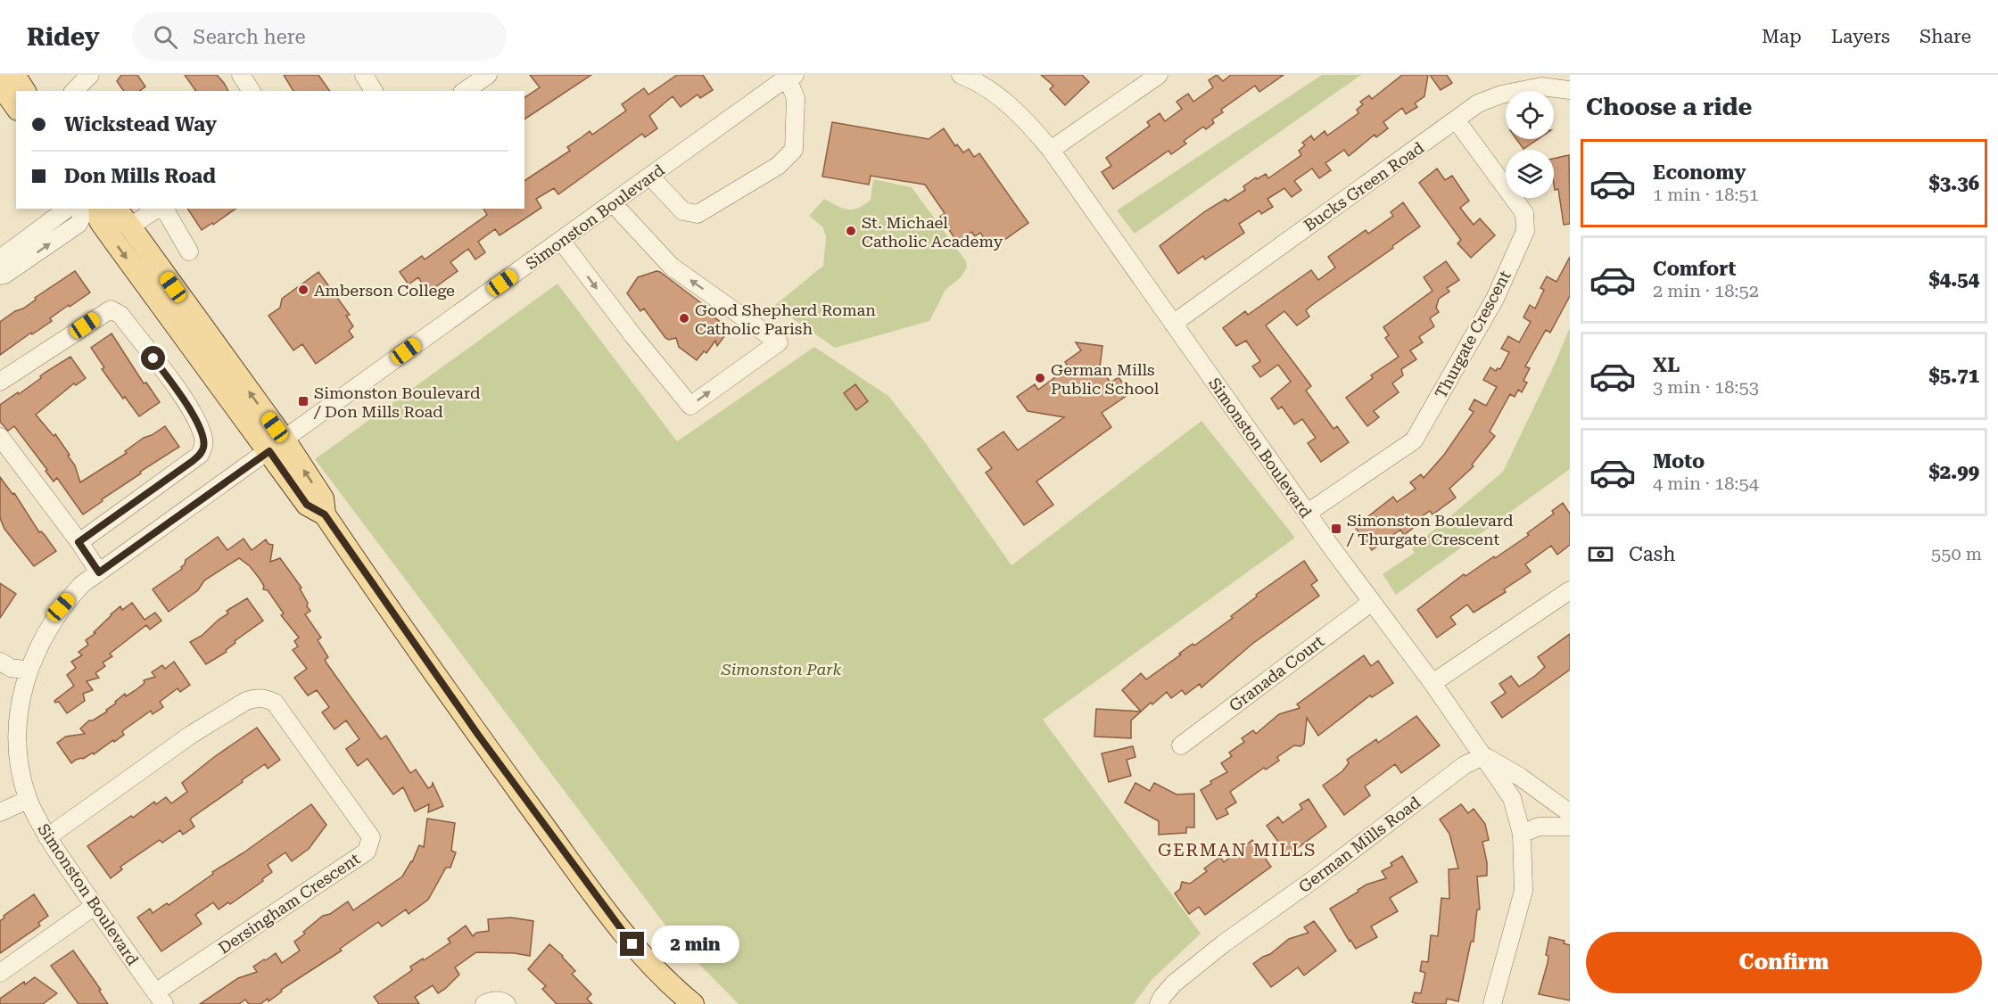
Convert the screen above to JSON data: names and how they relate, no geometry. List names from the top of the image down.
{
  "streets": {
    "street": [
      "Bucks Green Road",
      "Simonston Boulevard",
      "Thurgate Crescent",
      "Granada Court",
      "German Mills Road",
      "Dersingham Crescent"
    ]
  },
  "crossings": [
    ["Bucks Green Road", "Simonston Boulevard"],
    ["Bucks Green Road", "Thurgate Crescent"],
    ["Simonston Boulevard", "Thurgate Crescent"],
    ["Simonston Boulevard", "Granada Court"],
    ["Simonston Boulevard", "German Mills Road"],
    ["Simonston Boulevard", "Dersingham Crescent"]
  ],
  "districts": ["GERMAN MILLS"],
  "parks": ["Simonston Park"],
  "places": {
    "other": [
      "St. Michael Catholic Academy",
      "Amberson College",
      "Good Shepherd Roman Catholic Parish",
      "German Mills Public School"
    ],
    "transit": ["Simonston Boulevard / Don Mills Road", "Simonston Boulevard / Thurgate Crescent"]
  },
  "page": {
    "header": "Ridey",
    "search": "Search here",
    "nav": ["Map", "Layers", "Share"],
    "heading": "Choose a ride",
    "banner": ["Wickstead Way", "Don Mills Road"],
    "list": [
      {
        "name": "Economy",
        "note": "1 min · 18:51",
        "value": "$3.36"
      },
      {
        "name": "Comfort",
        "note": "2 min · 18:52",
        "value": "$4.54"
      },
      {
        "name": "XL",
        "note": "3 min · 18:53",
        "value": "$5.71"
      },
      {
        "name": "Moto",
        "note": "4 min · 18:54",
        "value": "$2.99"
      }
    ],
    "pay": ["Cash", "550 m"],
    "buttons": "Confirm",
    "bubble": "2 min"
  }
}
